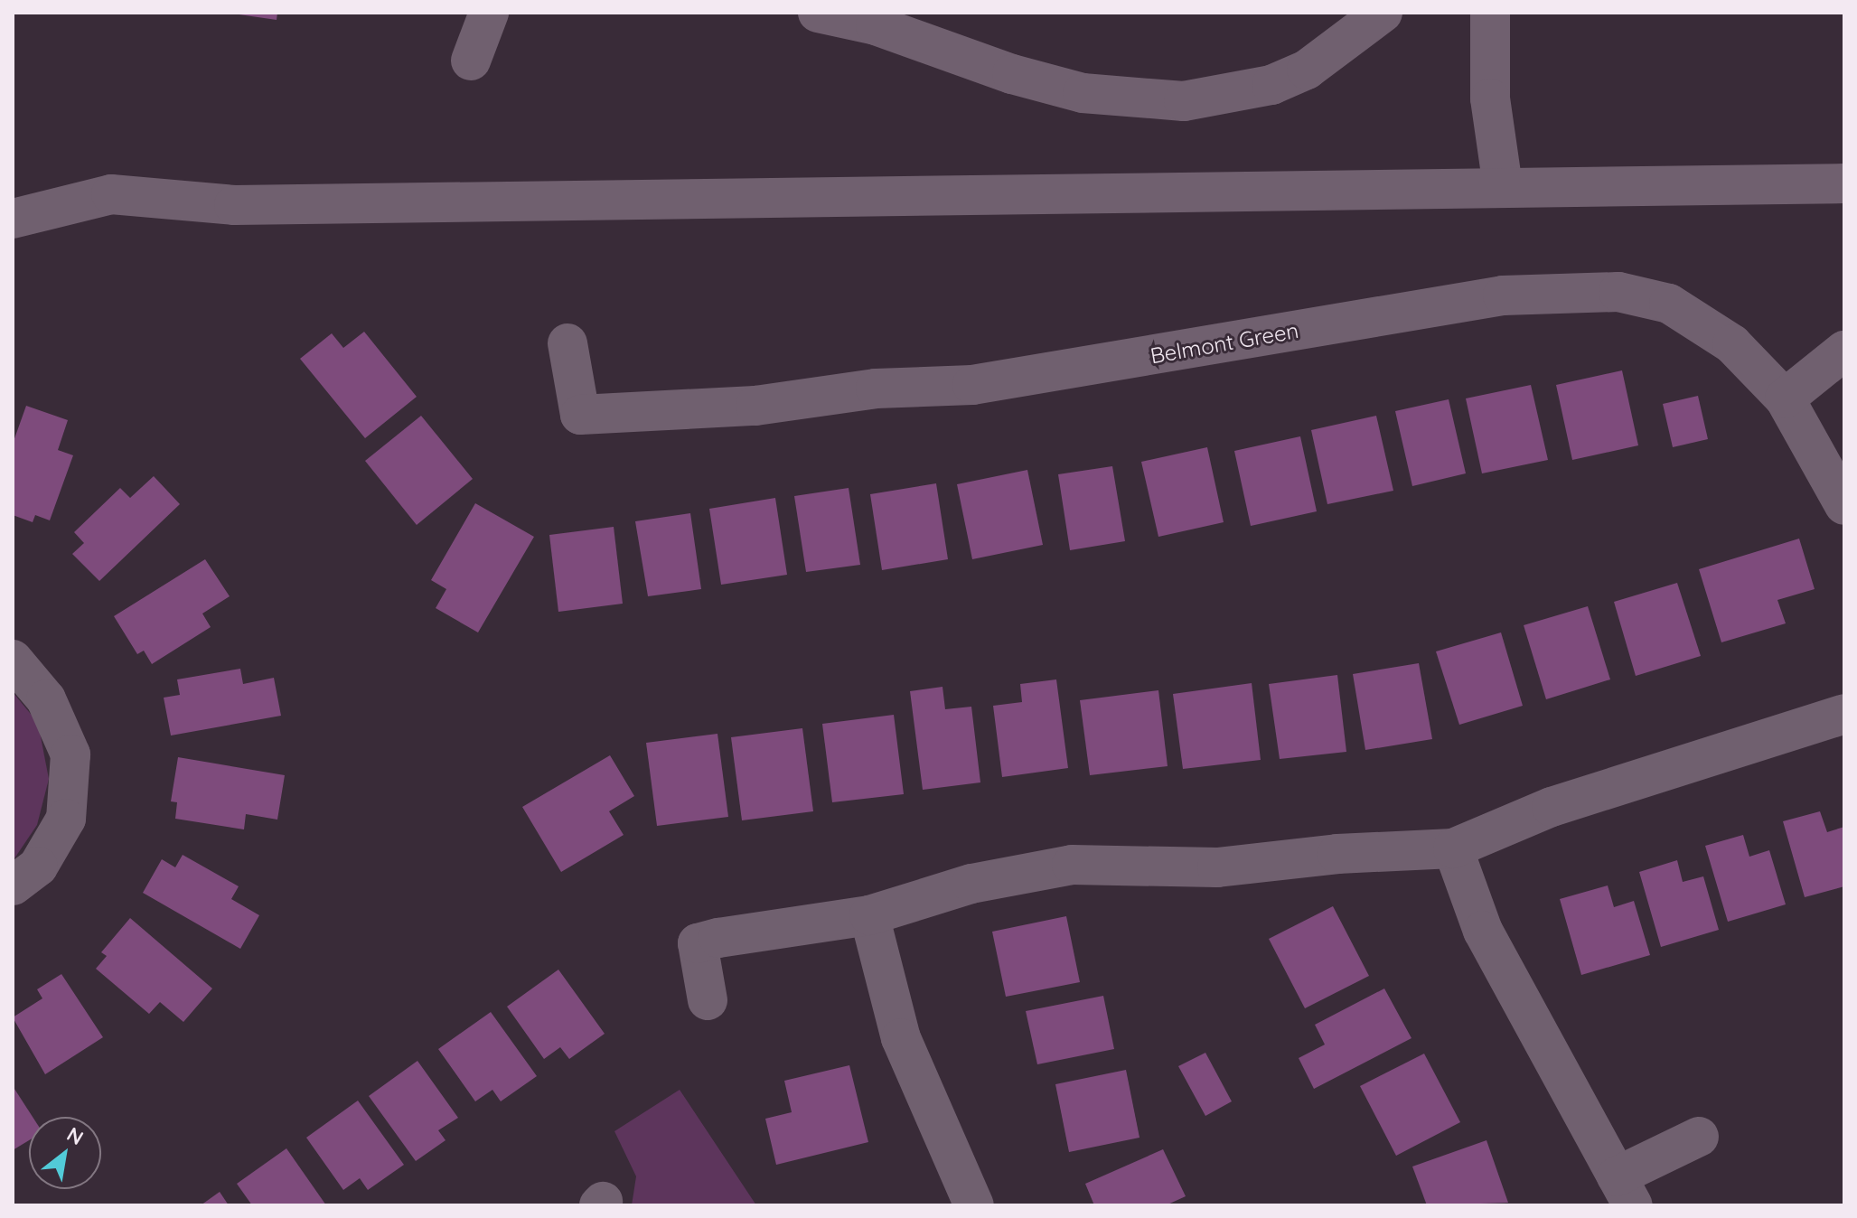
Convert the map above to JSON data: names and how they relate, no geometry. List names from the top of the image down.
{
  "streets": {
    "street": ["Belmont Green"]
  },
  "north": "top right"
}
